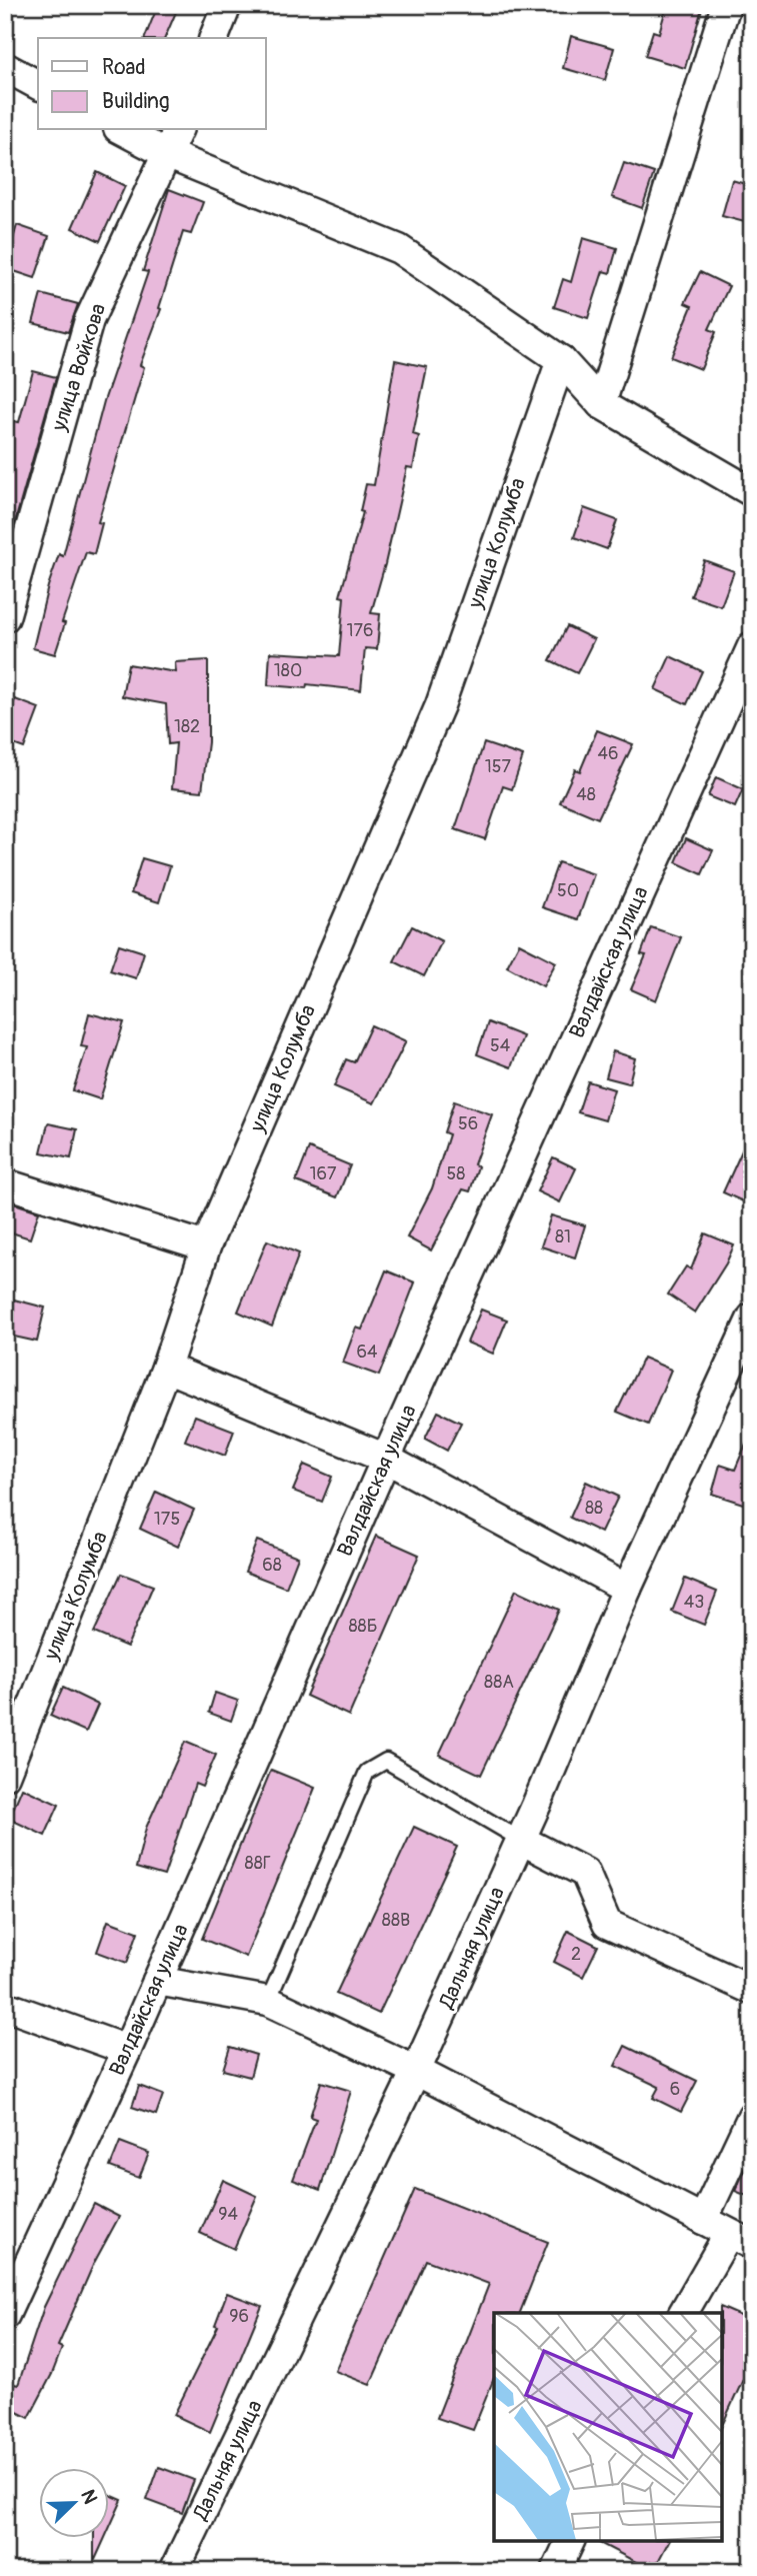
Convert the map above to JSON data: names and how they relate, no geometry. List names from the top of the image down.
{
  "streets": {
    "street": [
      "улица Войкова",
      "улица Колумба",
      "Валдайская улица",
      "Дальняя улица"
    ]
  },
  "house_numbers": [
    "176",
    "180",
    "182",
    "46",
    "157",
    "48",
    "50",
    "54",
    "56",
    "167",
    "58",
    "81",
    "64",
    "88",
    "175",
    "68",
    "43",
    "88Б",
    "88А",
    "88Г",
    "88В",
    "2",
    "6",
    "94",
    "96"
  ],
  "legend": ["Road", "Building"],
  "north": "top right"
}
